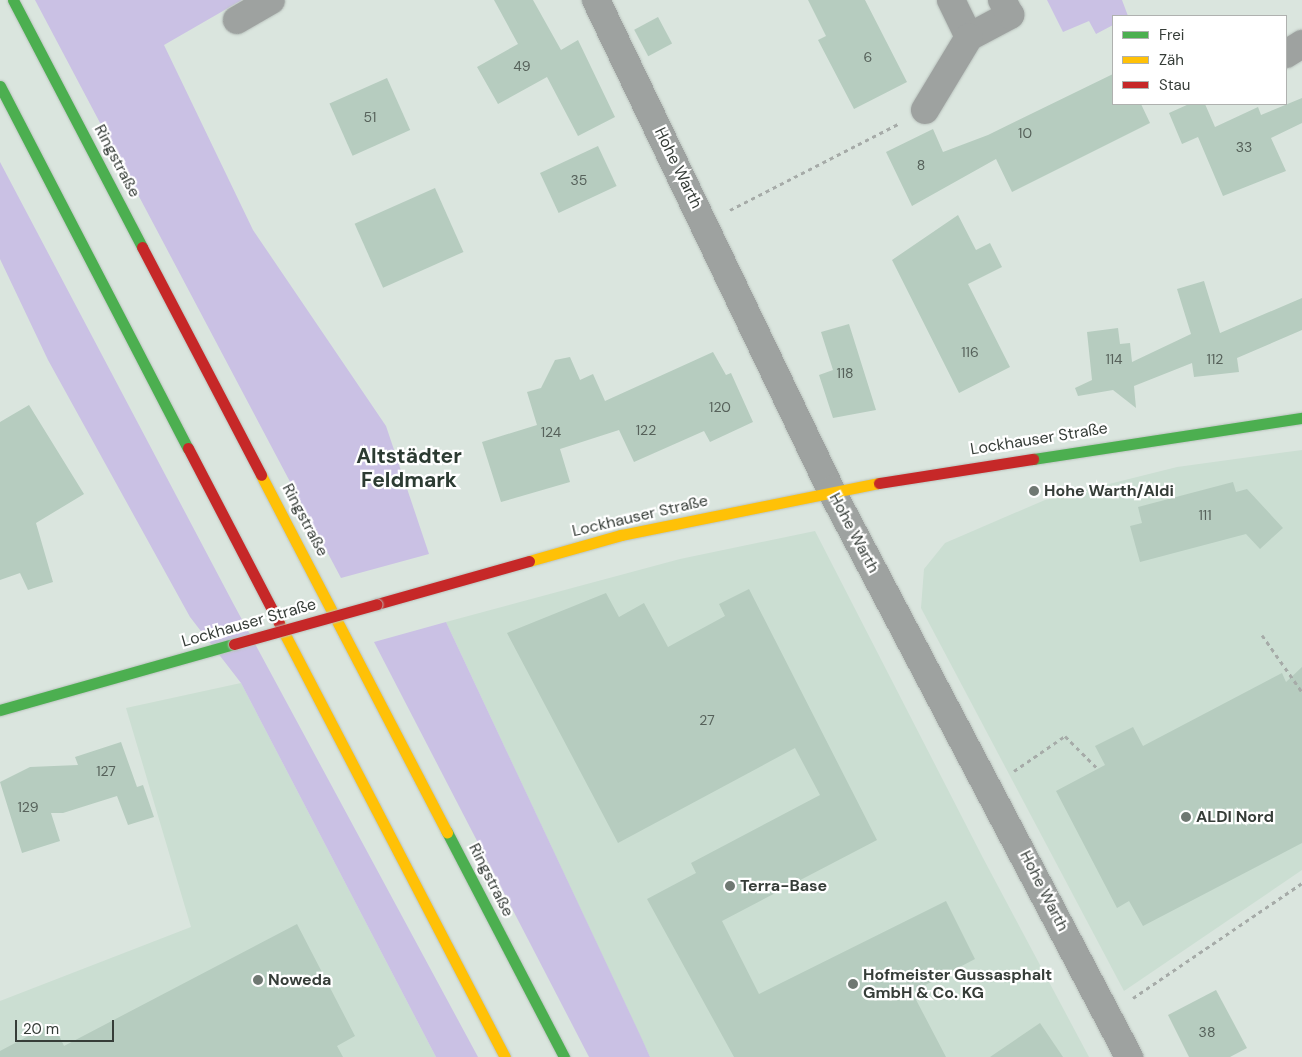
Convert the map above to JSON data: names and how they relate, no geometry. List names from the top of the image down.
{
  "streets": {
    "main road": ["Ringstraße", "Lockhauser Straße"],
    "street": ["Hohe Warth"]
  },
  "crossings": [
    ["Hohe Warth", "Lockhauser Straße"]
  ],
  "districts": ["Altstädter Feldmark"],
  "places": [
    "Hohe Warth/Aldi",
    "ALDI Nord",
    "Terra-Base",
    "Noweda",
    "Hofmeister Gussasphalt GmbH & Co. KG"
  ],
  "house_numbers": [
    "6",
    "49",
    "51",
    "10",
    "33",
    "8",
    "35",
    "116",
    "114",
    "112",
    "118",
    "120",
    "122",
    "124",
    "111",
    "27",
    "127",
    "129",
    "38"
  ],
  "legend": ["Frei", "Zäh", "Stau"],
  "scale_bar": "20 m"
}
